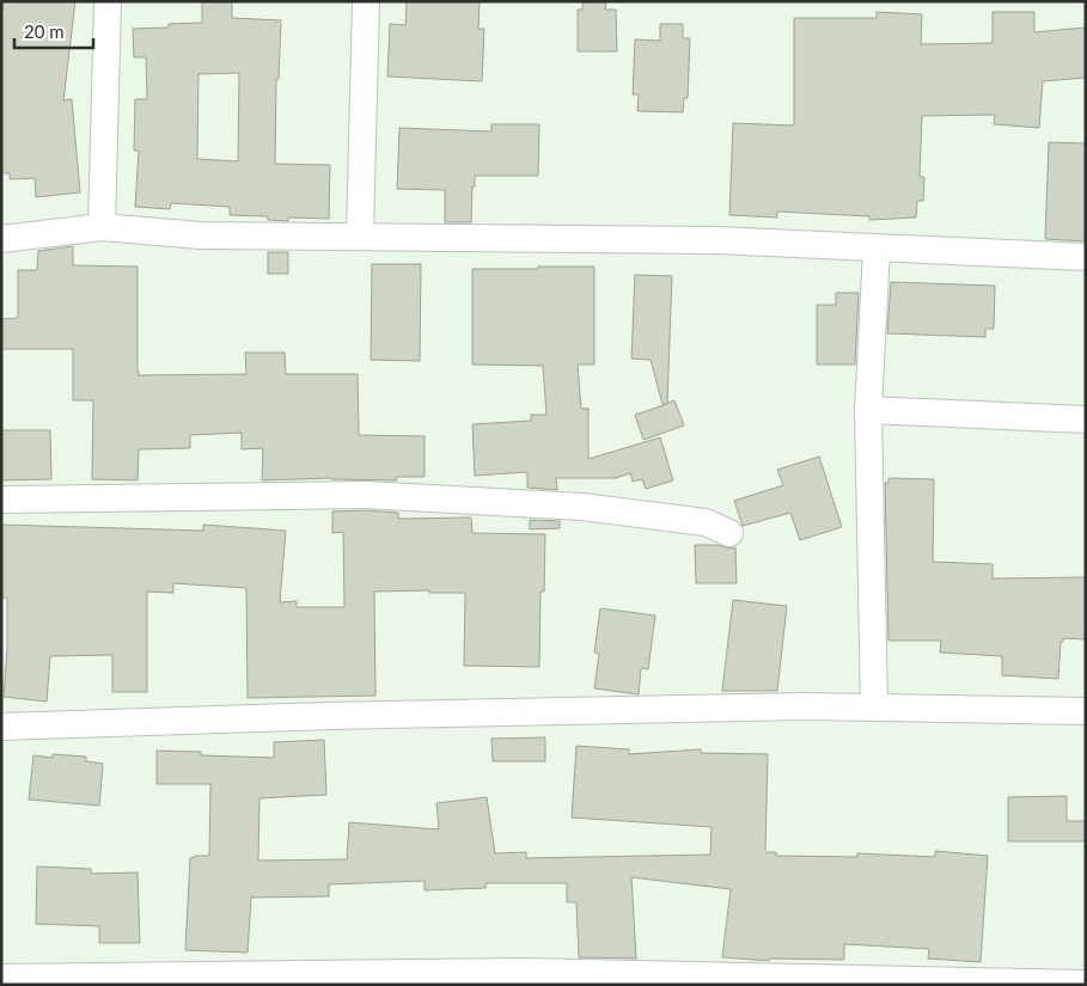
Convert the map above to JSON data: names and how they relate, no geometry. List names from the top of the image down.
{
  "scale_bar": "20 m"
}
